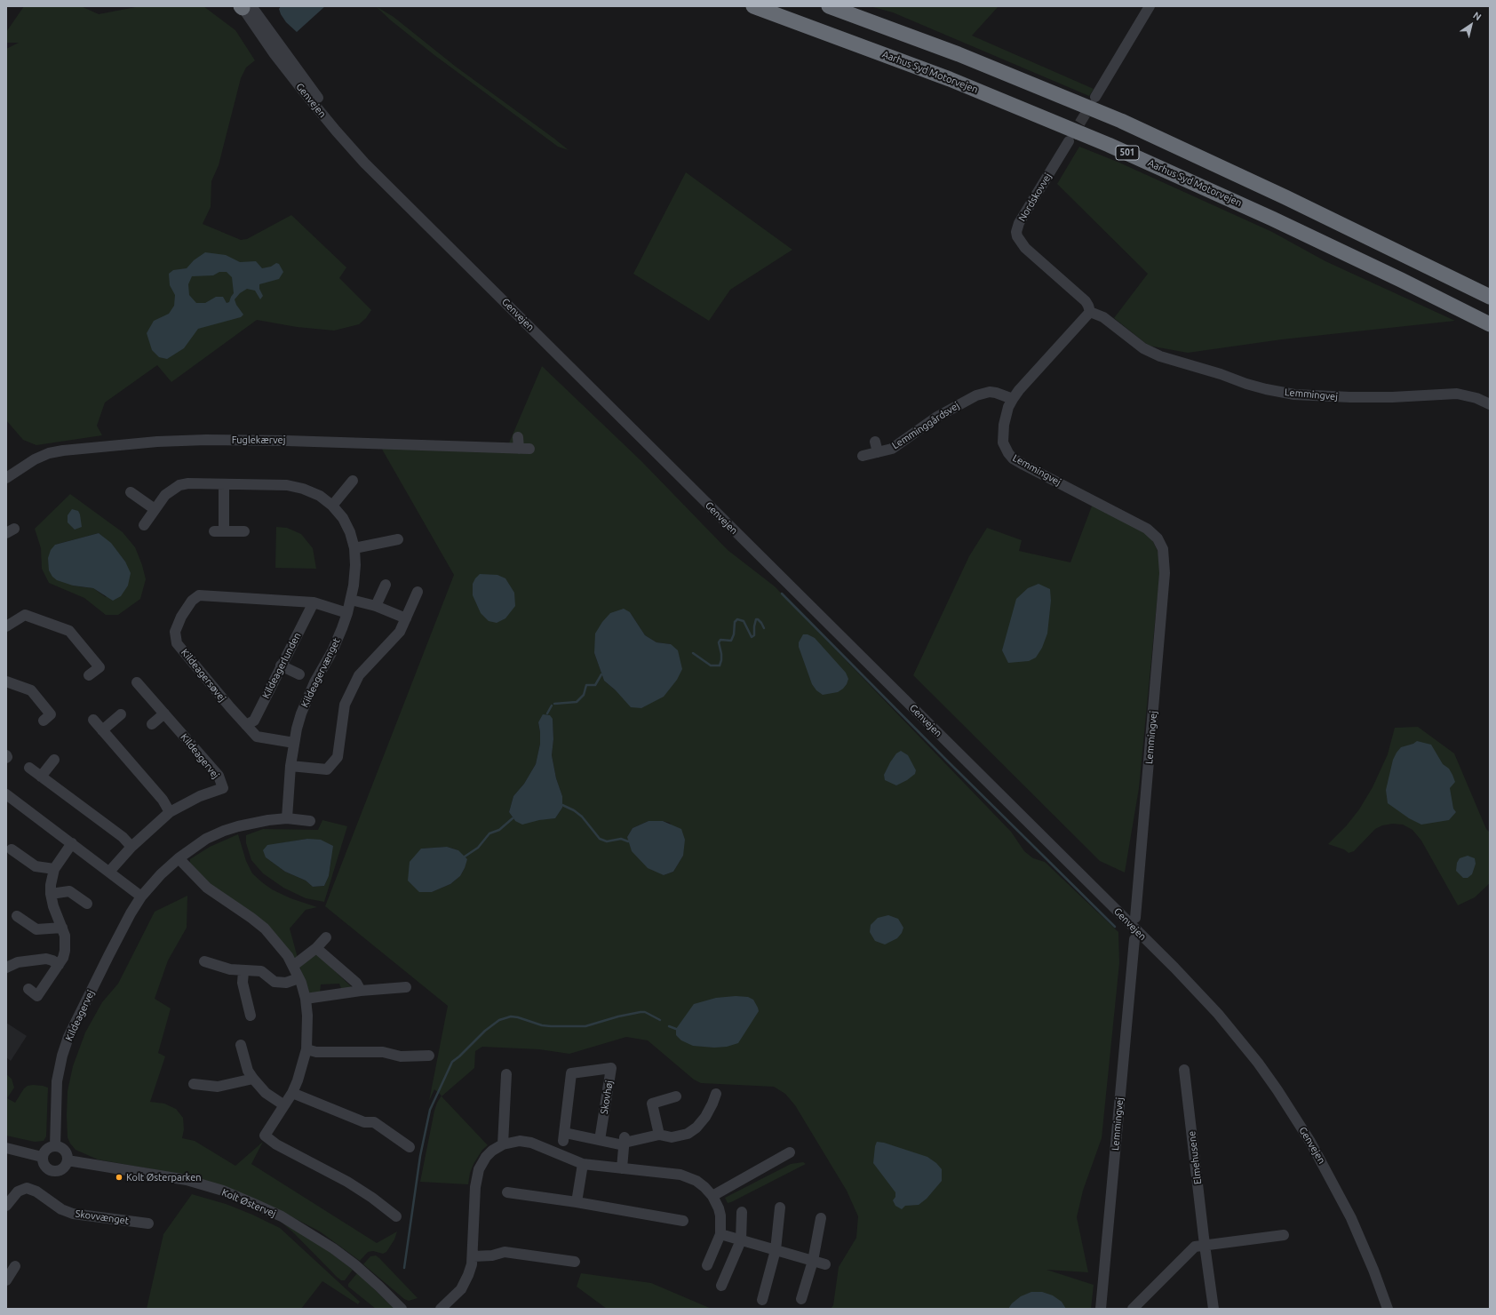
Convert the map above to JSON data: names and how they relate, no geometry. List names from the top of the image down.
{
  "streets": {
    "highway": ["Aarhus Syd Motorvejen", "501"],
    "street": [
      "Genvejen",
      "Nordskovvej",
      "Lemmingvej",
      "Lemminggårdsvej",
      "Fuglekærvej",
      "Kildeagerlunden",
      "Kildeagervænget",
      "Kildeagersøvej",
      "Kildeagervej",
      "Skovhøj",
      "Elmehusene",
      "Kolt Østervej",
      "Skovvænget"
    ]
  },
  "crossings": [
    ["Nordskovvej", "Lemmingvej"],
    ["Lemmingvej", "Lemminggårdsvej"],
    ["Kildeagerlunden", "Kildeagersøvej"],
    ["Kildeagervænget", "Kildeagersøvej"],
    ["Kildeagervænget", "Kildeagervej"],
    ["Kildeagervej", "Kolt Østervej"]
  ],
  "places": ["Kolt Østerparken"],
  "north": "top right"
}
